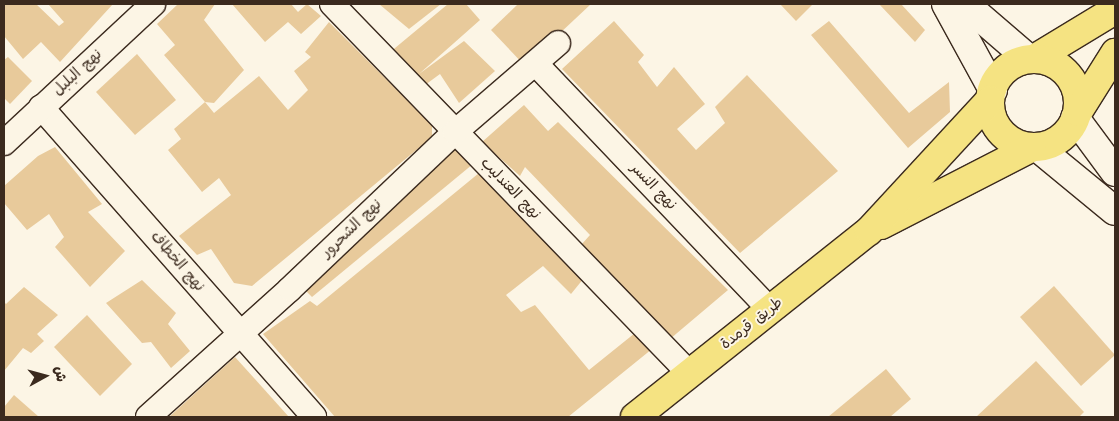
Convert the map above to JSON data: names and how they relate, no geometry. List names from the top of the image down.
{
  "streets": {
    "main road": ["طريق قرمدة"],
    "street": [
      "نهج البلبل",
      "نهج النسر",
      "نهج العندليب",
      "نهج الشحرور",
      "نهج الخطاف"
    ]
  },
  "crossings": [
    ["نهج البلبل", "نهج الخطاف"],
    ["نهج النسر", "نهج الشحرور"],
    ["نهج النسر", "طريق قرمدة"],
    ["نهج العندليب", "نهج الشحرور"],
    ["نهج العندليب", "طريق قرمدة"],
    ["نهج الشحرور", "نهج الخطاف"]
  ],
  "north": "right"
}
